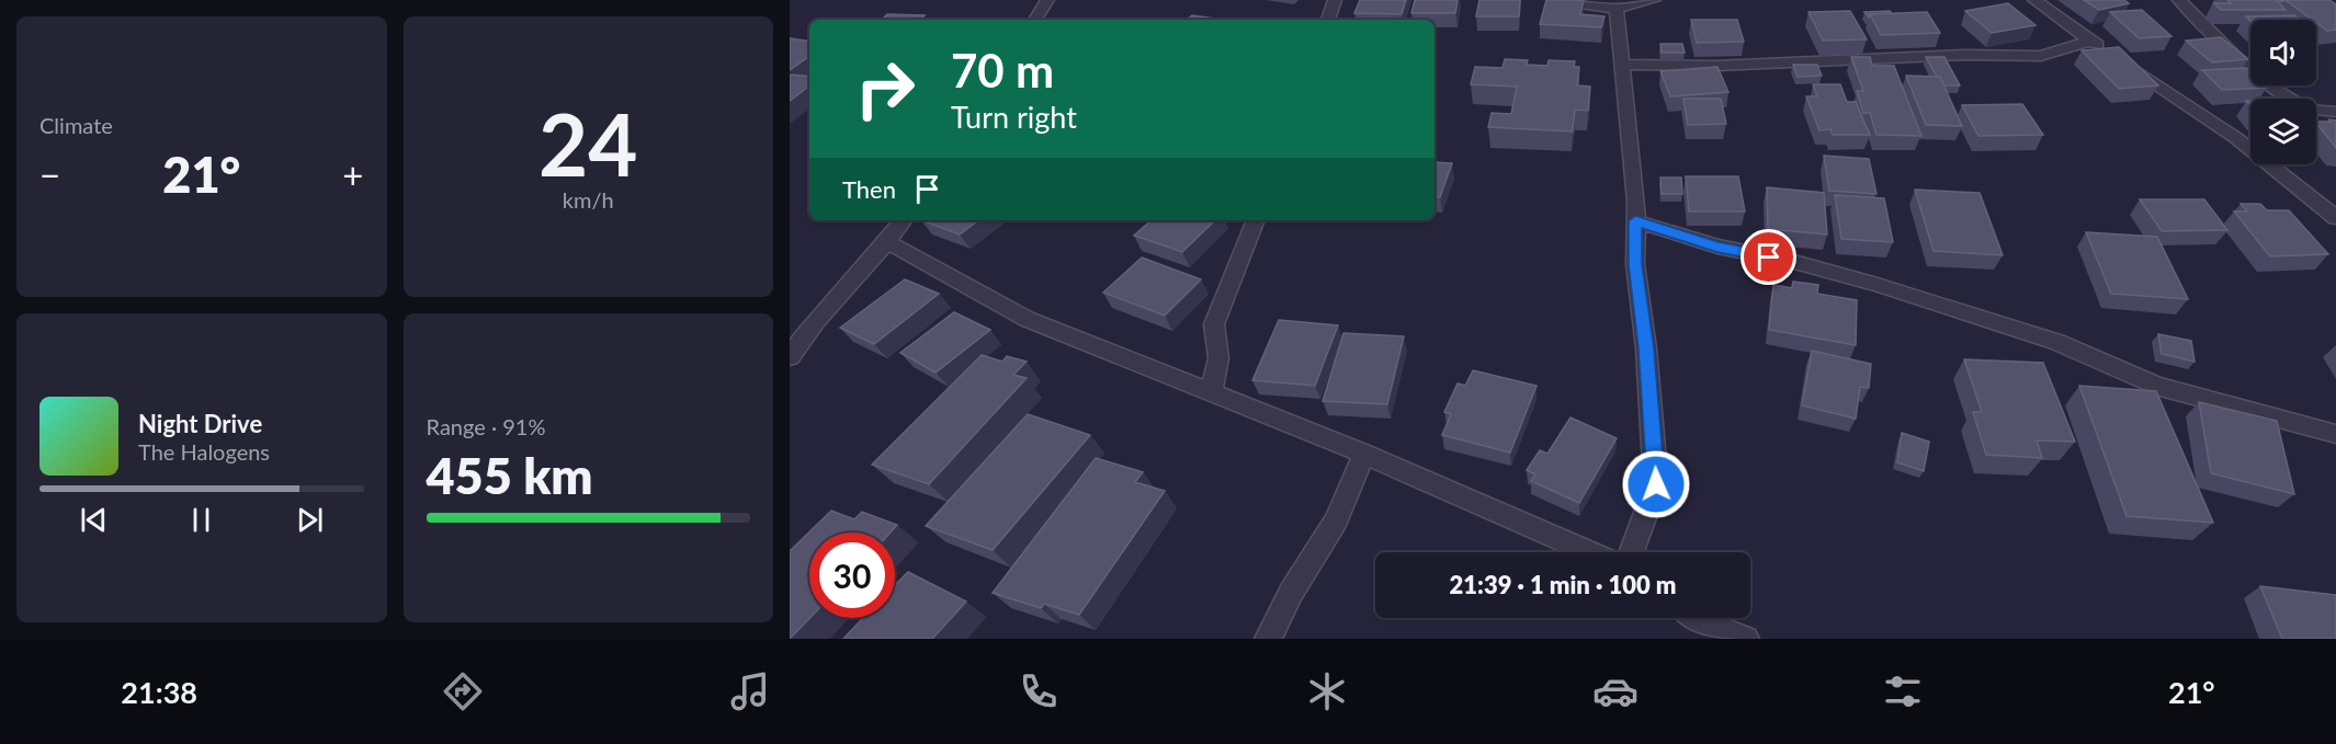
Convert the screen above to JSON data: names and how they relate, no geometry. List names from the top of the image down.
{
  "page": {
    "tile": [
      "Climate",
      ["24", "km/h"],
      ["Range · 91%", "455 km"]
    ],
    "turn": ["70 m", "Turn right"],
    "heat": ["−", "21°", "+"],
    "then": "Then",
    "song": ["Night Drive", "The Halogens"],
    "limit": "30",
    "trip": "21:39 · 1 min · 100 m",
    "tabs": ["21:38", "21°"]
  }
}
